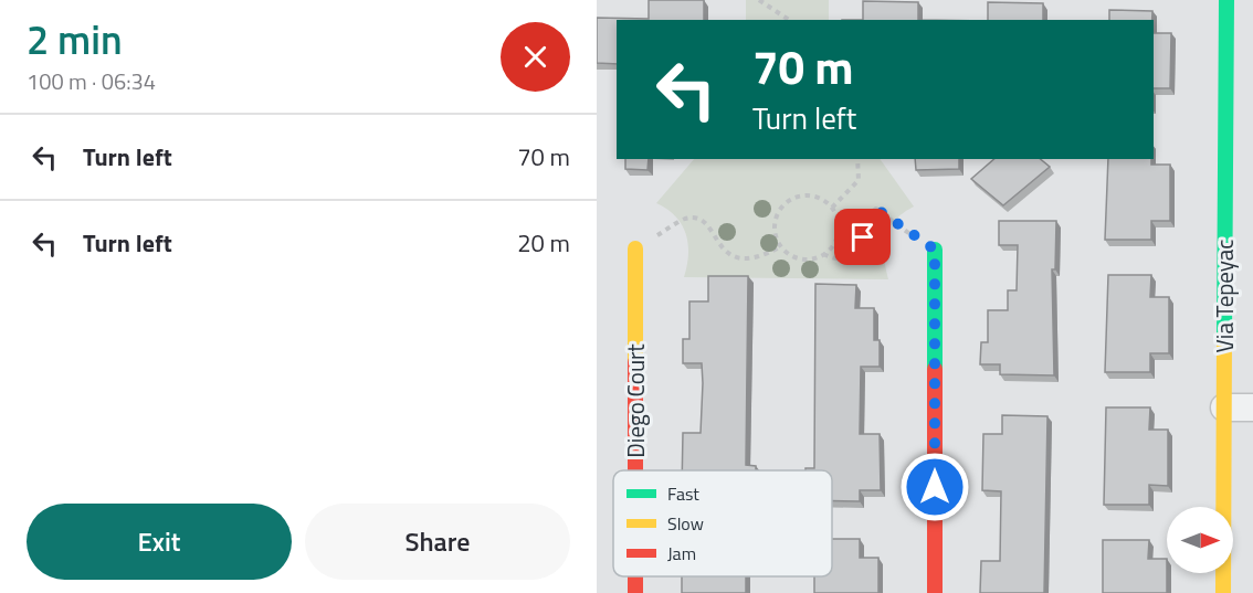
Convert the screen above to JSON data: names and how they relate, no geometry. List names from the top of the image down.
{
  "streets": {
    "street": ["Via Tepeyac", "Diego Court"]
  },
  "legend": ["Fast", "Slow", "Jam"],
  "north": "right",
  "page": {
    "heading": ["2 min", "100 m · 06:34"],
    "turn": ["70 m", "Turn left"],
    "list": [
      {
        "name": "Turn left",
        "value": "70 m"
      },
      {
        "name": "Turn left",
        "value": "20 m"
      }
    ],
    "buttons": ["Exit", "Share"]
  }
}
